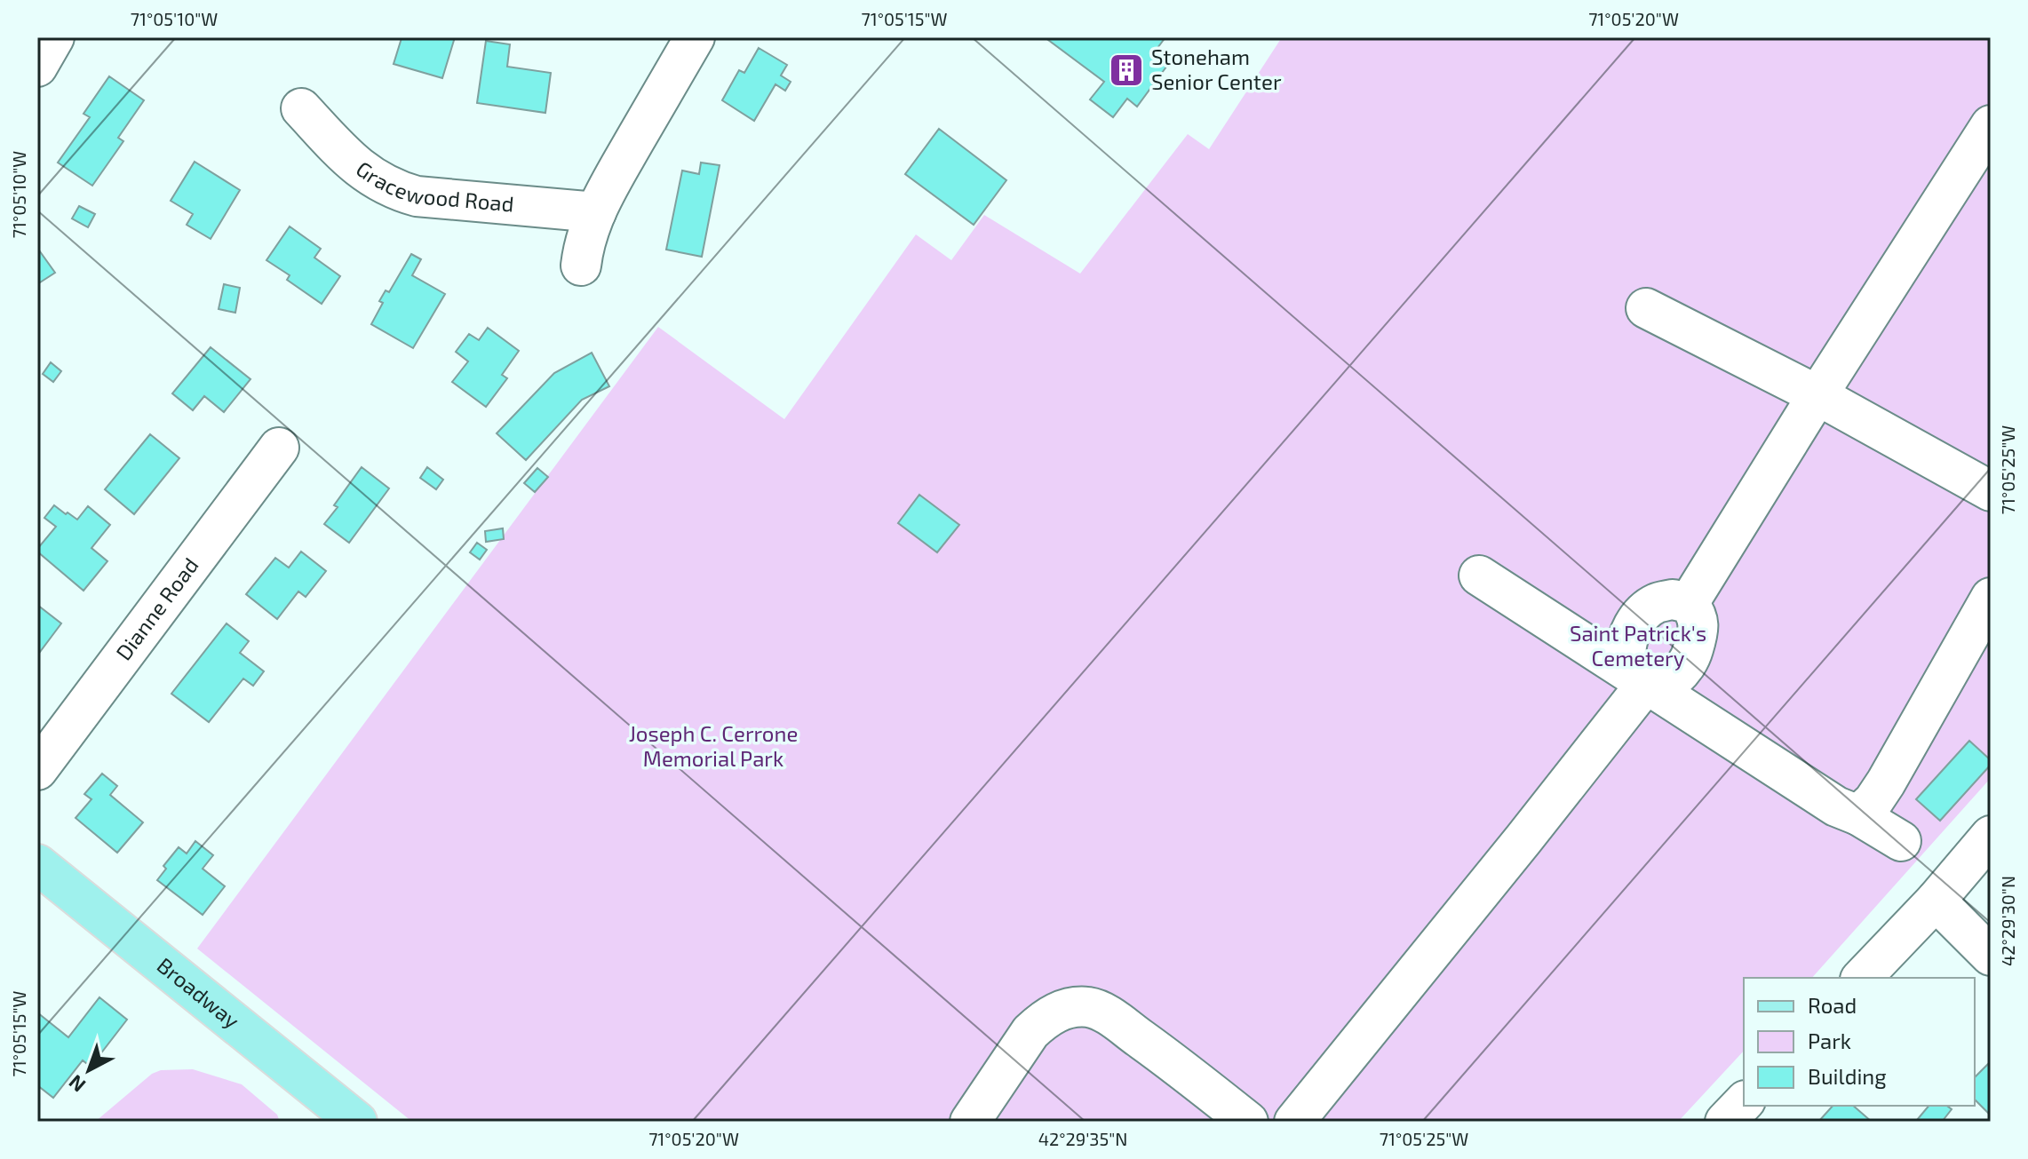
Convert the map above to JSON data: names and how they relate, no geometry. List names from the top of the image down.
{
  "streets": {
    "main road": ["Broadway"],
    "street": ["Gracewood Road", "Dianne Road"]
  },
  "parks": ["Saint Patrick's Cemetery", "Joseph C. Cerrone Memorial Park"],
  "places": {
    "building": ["Stoneham Senior Center"]
  },
  "legend": ["Road", "Park", "Building"],
  "north": "bottom left",
  "coordinates": [
    "71°05'10\"W",
    "71°05'15\"W",
    "71°05'20\"W",
    "71°05'25\"W",
    "42°29'30\"N",
    "42°29'35\"N"
  ]
}
